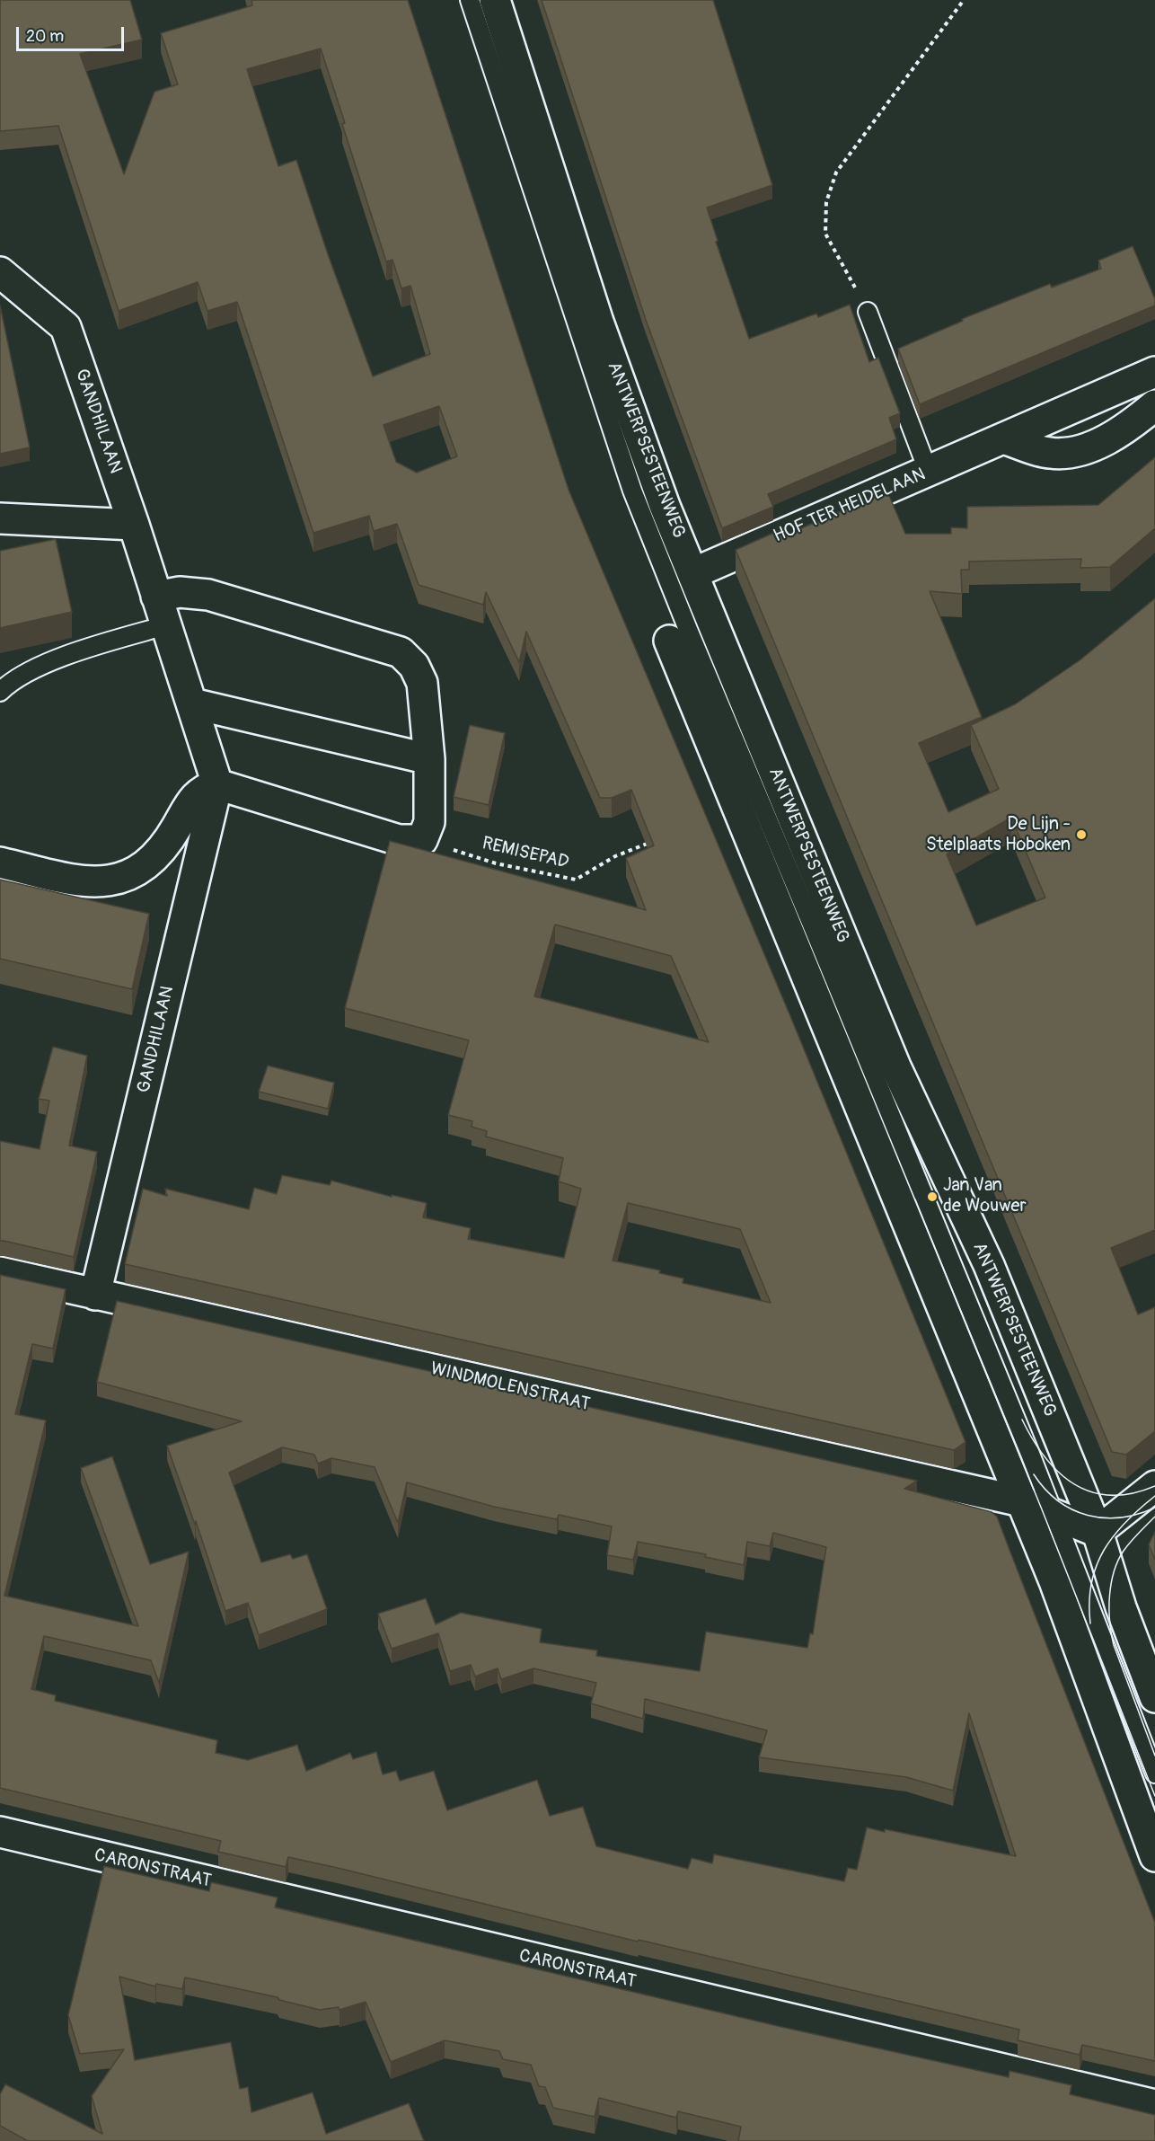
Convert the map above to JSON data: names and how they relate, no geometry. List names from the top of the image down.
{
  "streets": {
    "street": [
      "GANDHILAAN",
      "ANTWERPSESTEENWEG",
      "HOF TER HEIDELAAN",
      "WINDMOLENSTRAAT",
      "CARONSTRAAT"
    ],
    "path": ["REMISEPAD"]
  },
  "crossings": [
    ["GANDHILAAN", "WINDMOLENSTRAAT"],
    ["ANTWERPSESTEENWEG", "HOF TER HEIDELAAN"],
    ["ANTWERPSESTEENWEG", "WINDMOLENSTRAAT"]
  ],
  "places": ["De Lijn - Stelplaats Hoboken", "Jan Van de Wouwer"],
  "scale_bar": "20 m"
}
